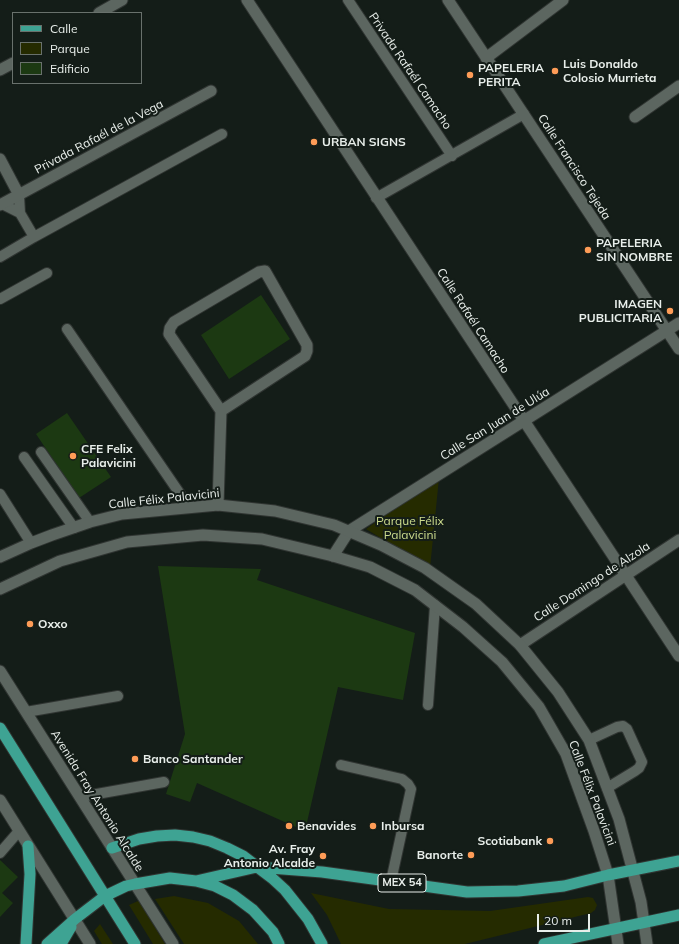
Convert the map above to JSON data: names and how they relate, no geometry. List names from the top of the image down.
{
  "streets": {
    "main road": ["MEX 54"],
    "street": [
      "Privada Rafaél de la Vega",
      "Calle Francisco Tejeda",
      "Calle Rafaél Camacho",
      "Calle San Juan de Ulúa",
      "Calle Félix Palavicini",
      "Calle Domingo de Alzola",
      "Avenida Fray Antonio Alcalde"
    ],
    "lane": ["Privada Rafaél Camacho"]
  },
  "crossings": [
    ["Calle Francisco Tejeda", "Calle San Juan de Ulúa"],
    ["Calle Rafaél Camacho", "Calle San Juan de Ulúa"],
    ["Calle Rafaél Camacho", "Calle Domingo de Alzola"],
    ["Calle San Juan de Ulúa", "Calle Félix Palavicini"],
    ["Calle Félix Palavicini", "Calle Domingo de Alzola"],
    ["Calle Félix Palavicini", "MEX 54"],
    ["Avenida Fray Antonio Alcalde", "MEX 54"]
  ],
  "parks": ["Parque Félix Palavicini"],
  "places": [
    "Luis Donaldo Colosio Murrieta",
    "PAPELERIA PERITA",
    "URBAN SIGNS",
    "PAPELERIA SIN NOMBRE",
    "IMAGEN PUBLICITARIA",
    "CFE Felix Palavicini",
    "Oxxo",
    "Banco Santander",
    "Benavides",
    "Inbursa",
    "Scotiabank",
    "Banorte",
    "Av. Fray Antonio Alcalde"
  ],
  "legend": ["Calle", "Parque", "Edificio"],
  "scale_bar": "20 m"
}
